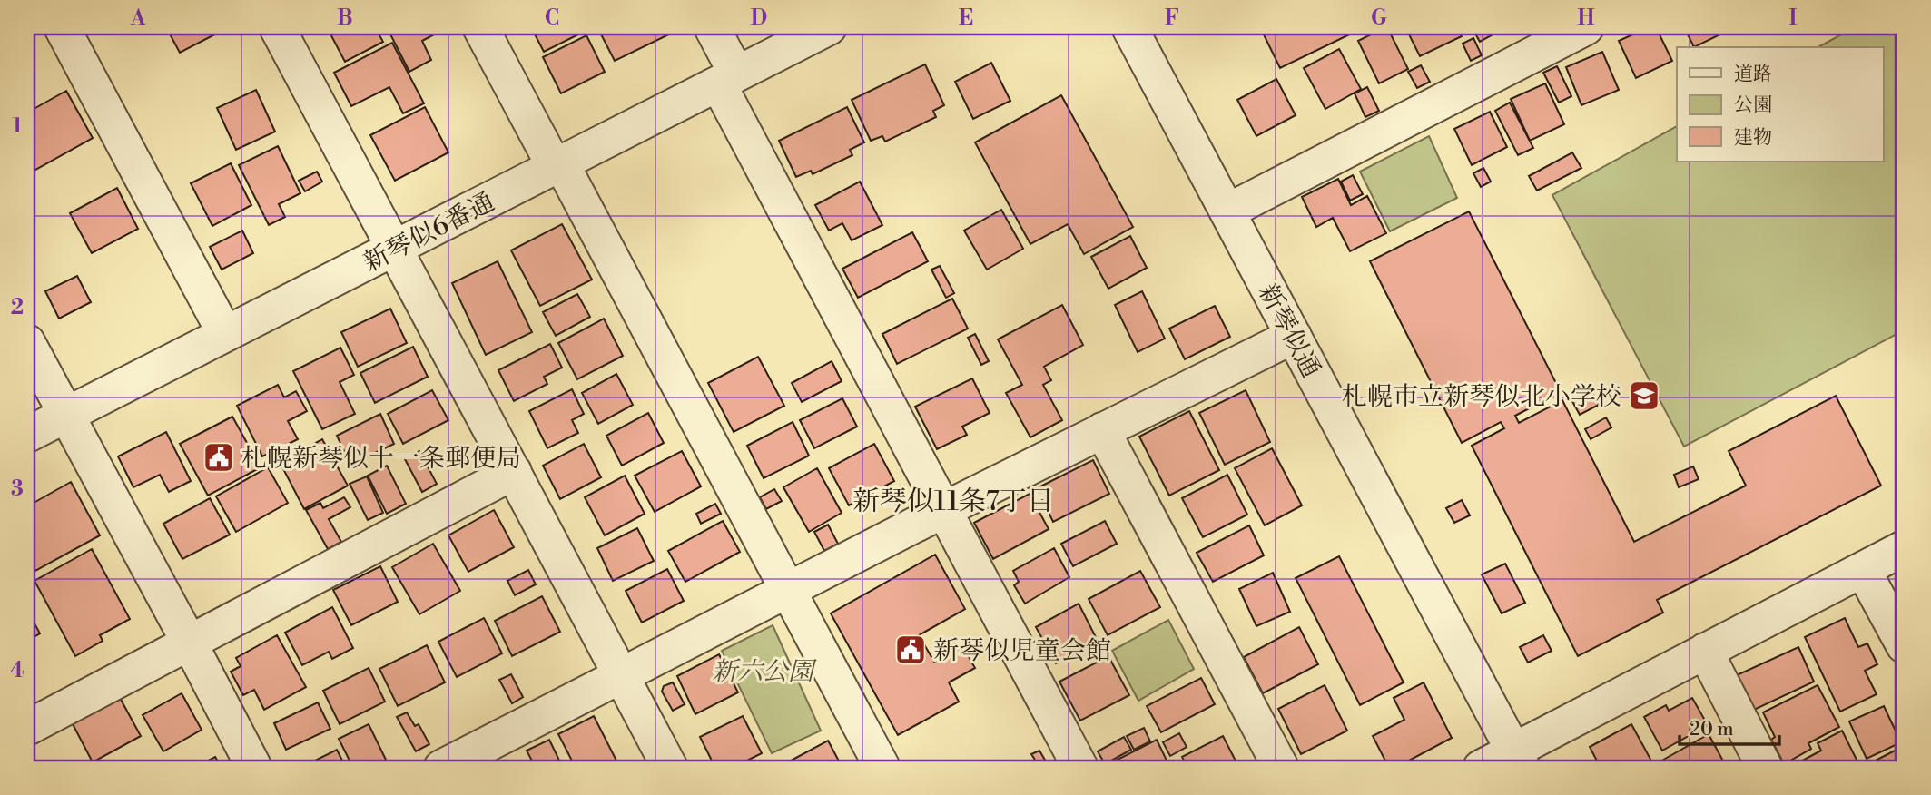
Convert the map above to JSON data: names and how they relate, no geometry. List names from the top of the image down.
{
  "streets": {
    "street": ["新琴似6番通", "新琴似通"]
  },
  "districts": ["新琴似11条7丁目"],
  "parks": ["新六公園"],
  "places": {
    "school or university": ["札幌市立新琴似北小学校"],
    "public building": ["札幌新琴似十一条郵便局", "新琴似児童会館"]
  },
  "legend": ["道路", "公園", "建物"],
  "scale_bar": "20 m",
  "grid": {
    "columns": [
      "A",
      "B",
      "C",
      "D",
      "E",
      "F",
      "G",
      "H",
      "I"
    ],
    "rows": [
      "1",
      "2",
      "3",
      "4"
    ]
  }
}
